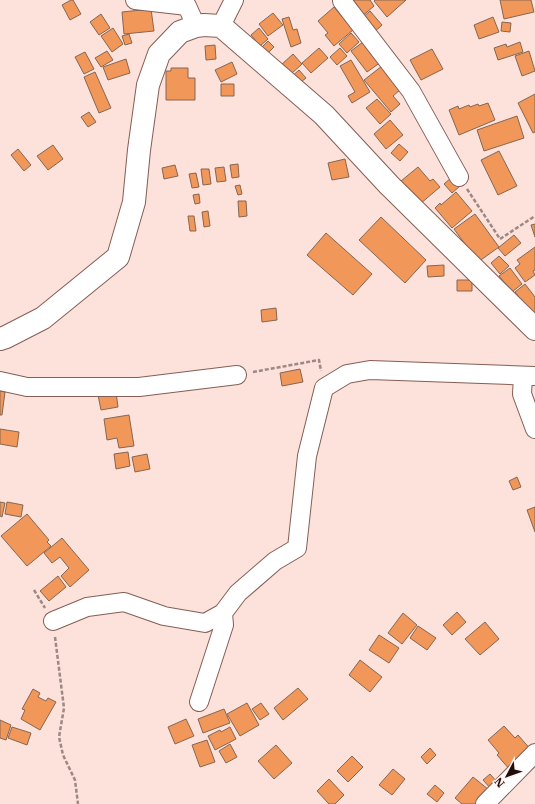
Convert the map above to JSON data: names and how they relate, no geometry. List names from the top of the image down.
{
  "north": "bottom left"
}
